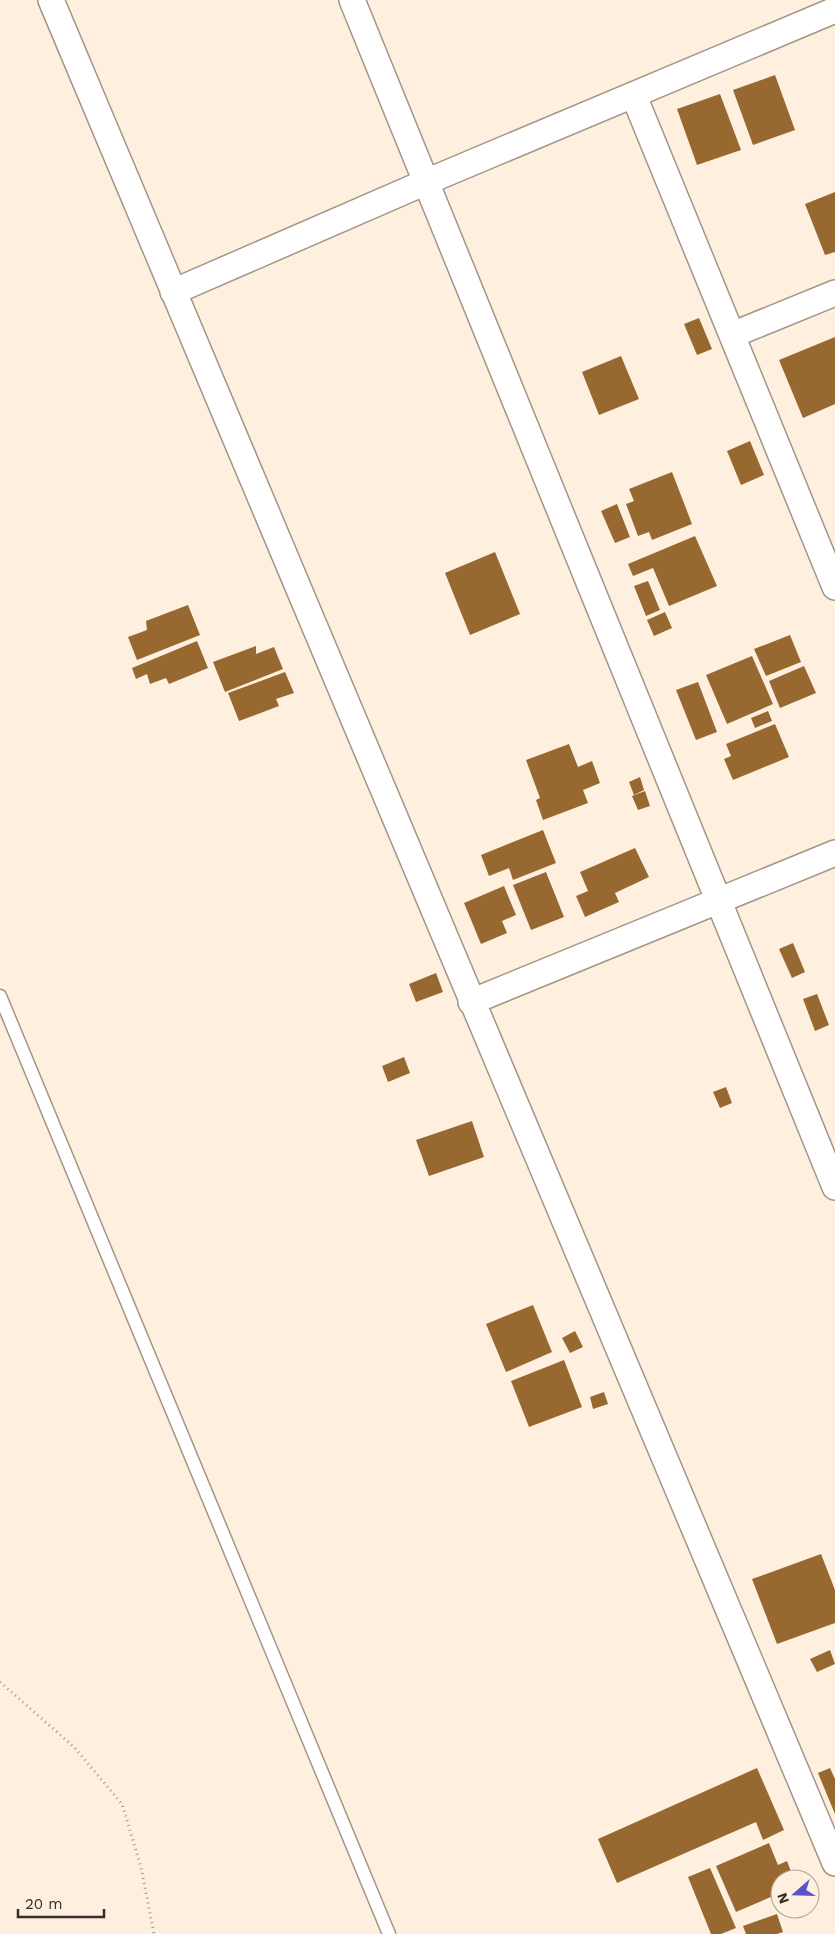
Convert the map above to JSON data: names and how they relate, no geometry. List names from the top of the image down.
{
  "scale_bar": "20 m",
  "north": "left"
}
